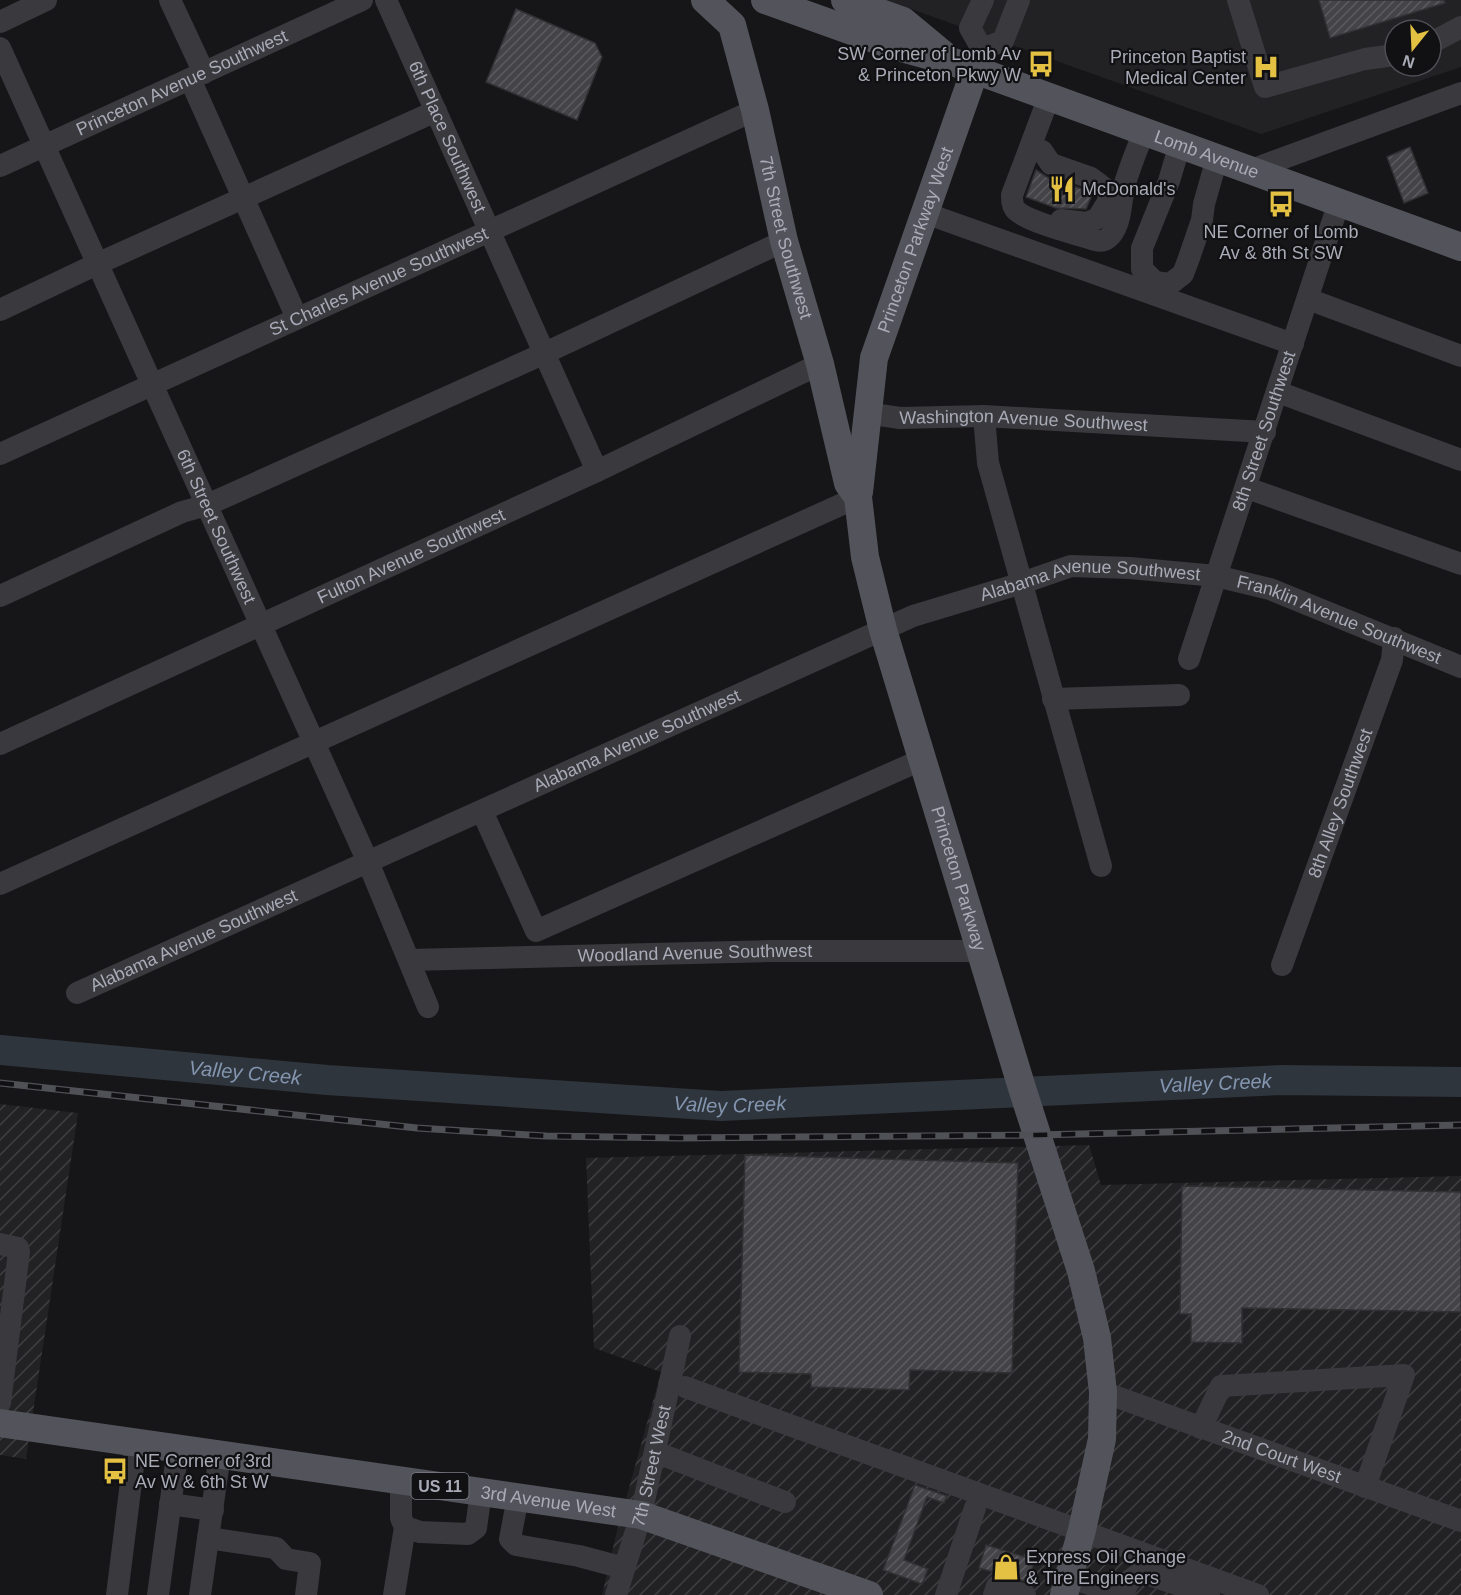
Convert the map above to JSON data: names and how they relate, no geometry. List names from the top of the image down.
{
  "streets": {
    "main road": [
      "Lomb Avenue",
      "7th Street Southwest",
      "Princeton Parkway West",
      "Princeton Parkway",
      "US 11",
      "3rd Avenue West"
    ],
    "street": [
      "Princeton Avenue Southwest",
      "6th Place Southwest",
      "St Charles Avenue Southwest",
      "Washington Avenue Southwest",
      "8th Street Southwest",
      "6th Street Southwest",
      "Fulton Avenue Southwest",
      "Alabama Avenue Southwest",
      "Franklin Avenue Southwest",
      "8th Alley Southwest",
      "Woodland Avenue Southwest",
      "2nd Court West",
      "7th Street West"
    ]
  },
  "crossings": [
    ["Princeton Avenue Southwest", "6th Street Southwest"],
    ["6th Place Southwest", "St Charles Avenue Southwest"],
    ["6th Place Southwest", "Fulton Avenue Southwest"],
    ["Lomb Avenue", "Princeton Parkway West"],
    ["Lomb Avenue", "8th Street Southwest"],
    ["7th Street Southwest", "St Charles Avenue Southwest"],
    ["7th Street Southwest", "Fulton Avenue Southwest"],
    ["7th Street Southwest", "Princeton Parkway"],
    ["Princeton Parkway West", "Washington Avenue Southwest"],
    ["St Charles Avenue Southwest", "6th Street Southwest"],
    ["Washington Avenue Southwest", "8th Street Southwest"],
    ["8th Street Southwest", "Alabama Avenue Southwest"],
    ["8th Street Southwest", "Franklin Avenue Southwest"],
    ["6th Street Southwest", "Fulton Avenue Southwest"],
    ["6th Street Southwest", "Alabama Avenue Southwest"],
    ["6th Street Southwest", "Woodland Avenue Southwest"],
    ["Fulton Avenue Southwest", "Princeton Parkway"],
    ["Alabama Avenue Southwest", "Franklin Avenue Southwest"],
    ["Alabama Avenue Southwest", "Princeton Parkway"],
    ["Franklin Avenue Southwest", "8th Alley Southwest"],
    ["Princeton Parkway", "Woodland Avenue Southwest"],
    ["Princeton Parkway", "2nd Court West"],
    ["7th Street West", "3rd Avenue West"]
  ],
  "water": ["Valley Creek"],
  "places": {
    "bus stop": ["SW Corner of Lomb Av & Princeton Pkwy W", "NE Corner of Lomb Av & 8th St SW", "NE Corner of 3rd Av W & 6th St W"],
    "hospital": ["Princeton Baptist Medical Center"],
    "restaurant": ["McDonald's"],
    "shop": ["Express Oil Change & Tire Engineers"]
  },
  "north": "bottom"
}
